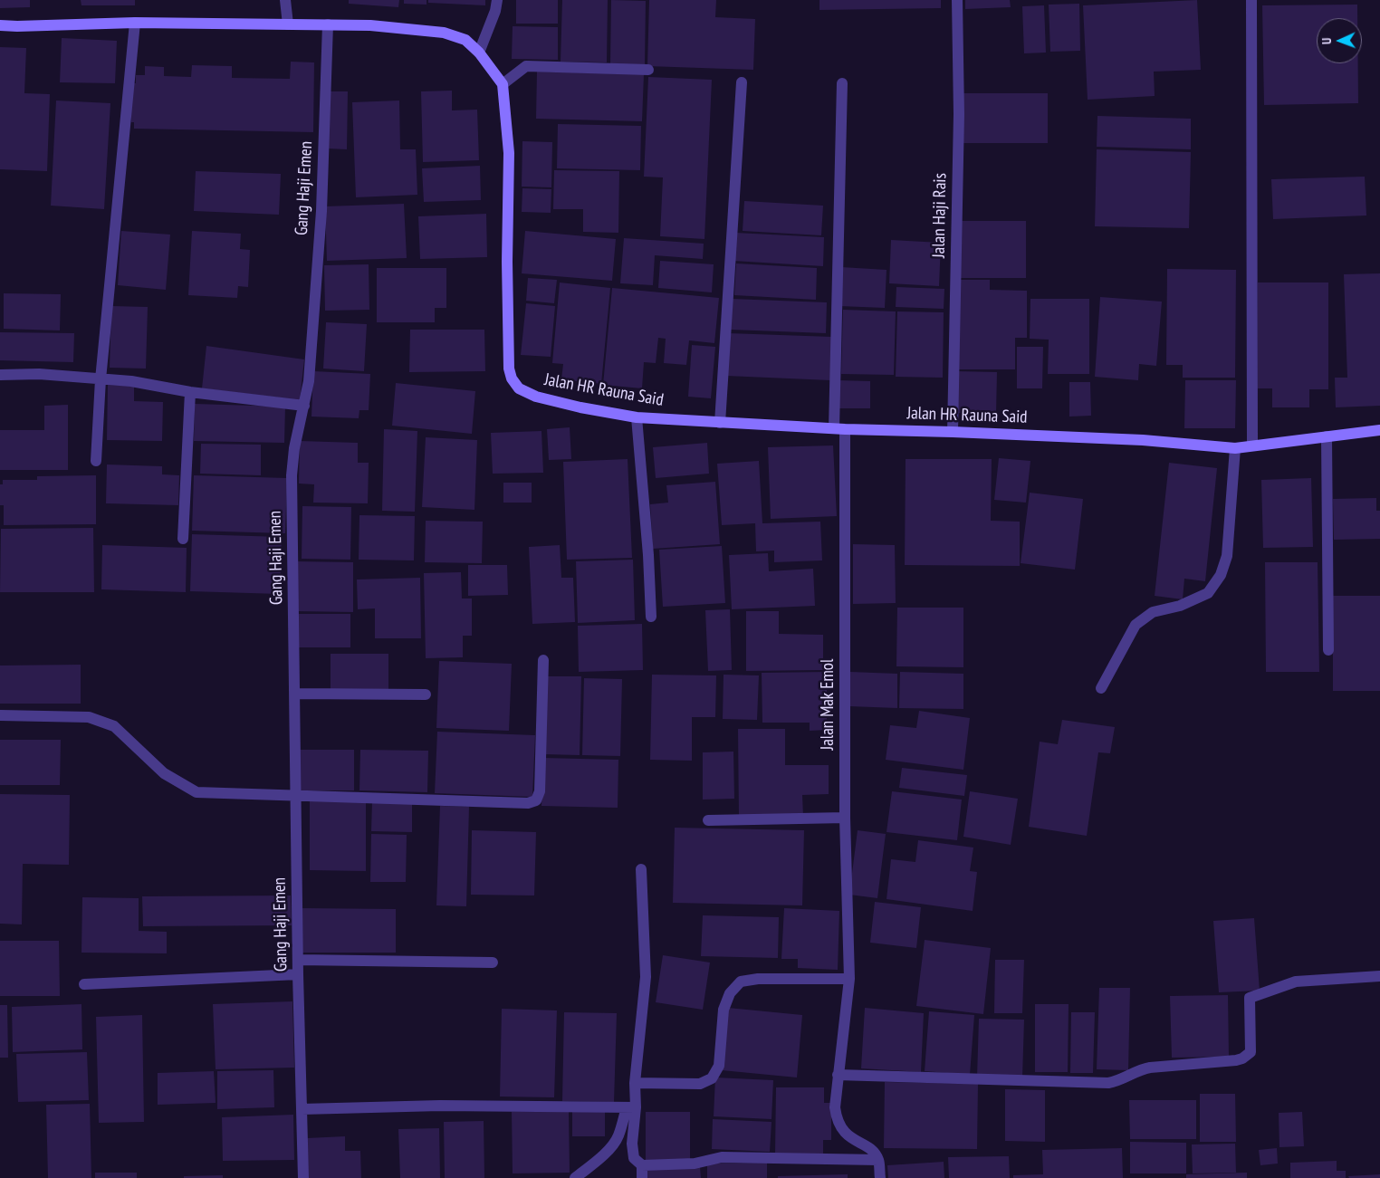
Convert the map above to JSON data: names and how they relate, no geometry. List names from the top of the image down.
{
  "streets": {
    "main road": ["Jalan HR Rauna Said"],
    "street": ["Gang Haji Emen", "Jalan Haji Rais", "Jalan Mak Emol"]
  },
  "crossings": [
    ["Jalan Haji Rais", "Jalan HR Rauna Said"],
    ["Jalan HR Rauna Said", "Jalan Mak Emol"]
  ],
  "north": "left"
}
